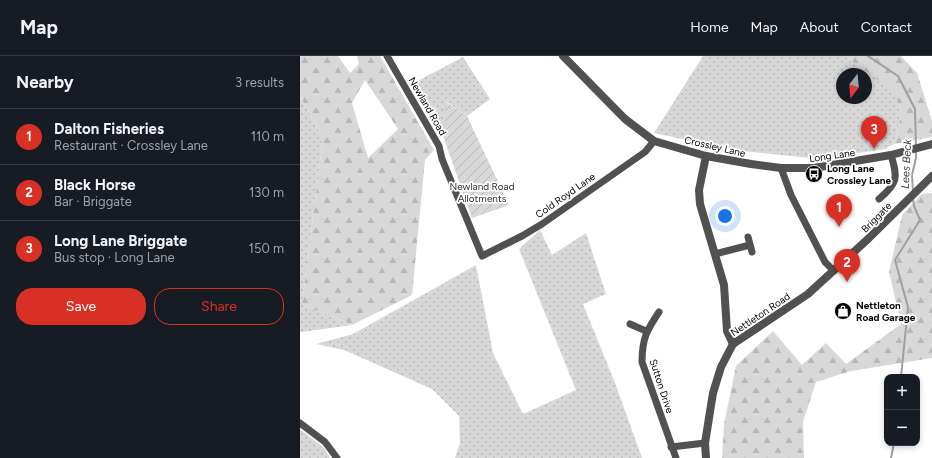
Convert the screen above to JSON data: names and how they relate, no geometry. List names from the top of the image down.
{
  "streets": {
    "street": [
      "Newland Road",
      "Crossley Lane",
      "Long Lane",
      "Cold Royd Lane",
      "Briggate",
      "Nettleton Road",
      "Sutton Drive"
    ]
  },
  "crossings": [
    ["Newland Road", "Cold Royd Lane"],
    ["Crossley Lane", "Long Lane"],
    ["Crossley Lane", "Cold Royd Lane"],
    ["Briggate", "Nettleton Road"]
  ],
  "water": ["Lees Beck"],
  "parks": ["Newland Road Allotments"],
  "places": {
    "bus stop": ["Long Lane Crossley Lane"],
    "shop": ["Nettleton Road Garage"]
  },
  "north": "bottom",
  "page": {
    "header": "Map",
    "nav": [
      "Home",
      "Map",
      "About",
      "Contact"
    ],
    "heading": ["Nearby", "3 results"],
    "list": [
      {
        "mark": "1",
        "name": "Dalton Fisheries",
        "note": "Restaurant · Crossley Lane",
        "value": "110 m"
      },
      {
        "mark": "2",
        "name": "Black Horse",
        "note": "Bar · Briggate",
        "value": "130 m"
      },
      {
        "mark": "3",
        "name": "Long Lane Briggate",
        "note": "Bus stop · Long Lane",
        "value": "150 m"
      }
    ],
    "pins": ["3", "1", "2"],
    "buttons": ["Save", "Share"],
    "map_buttons": ["+", "−"]
  }
}
